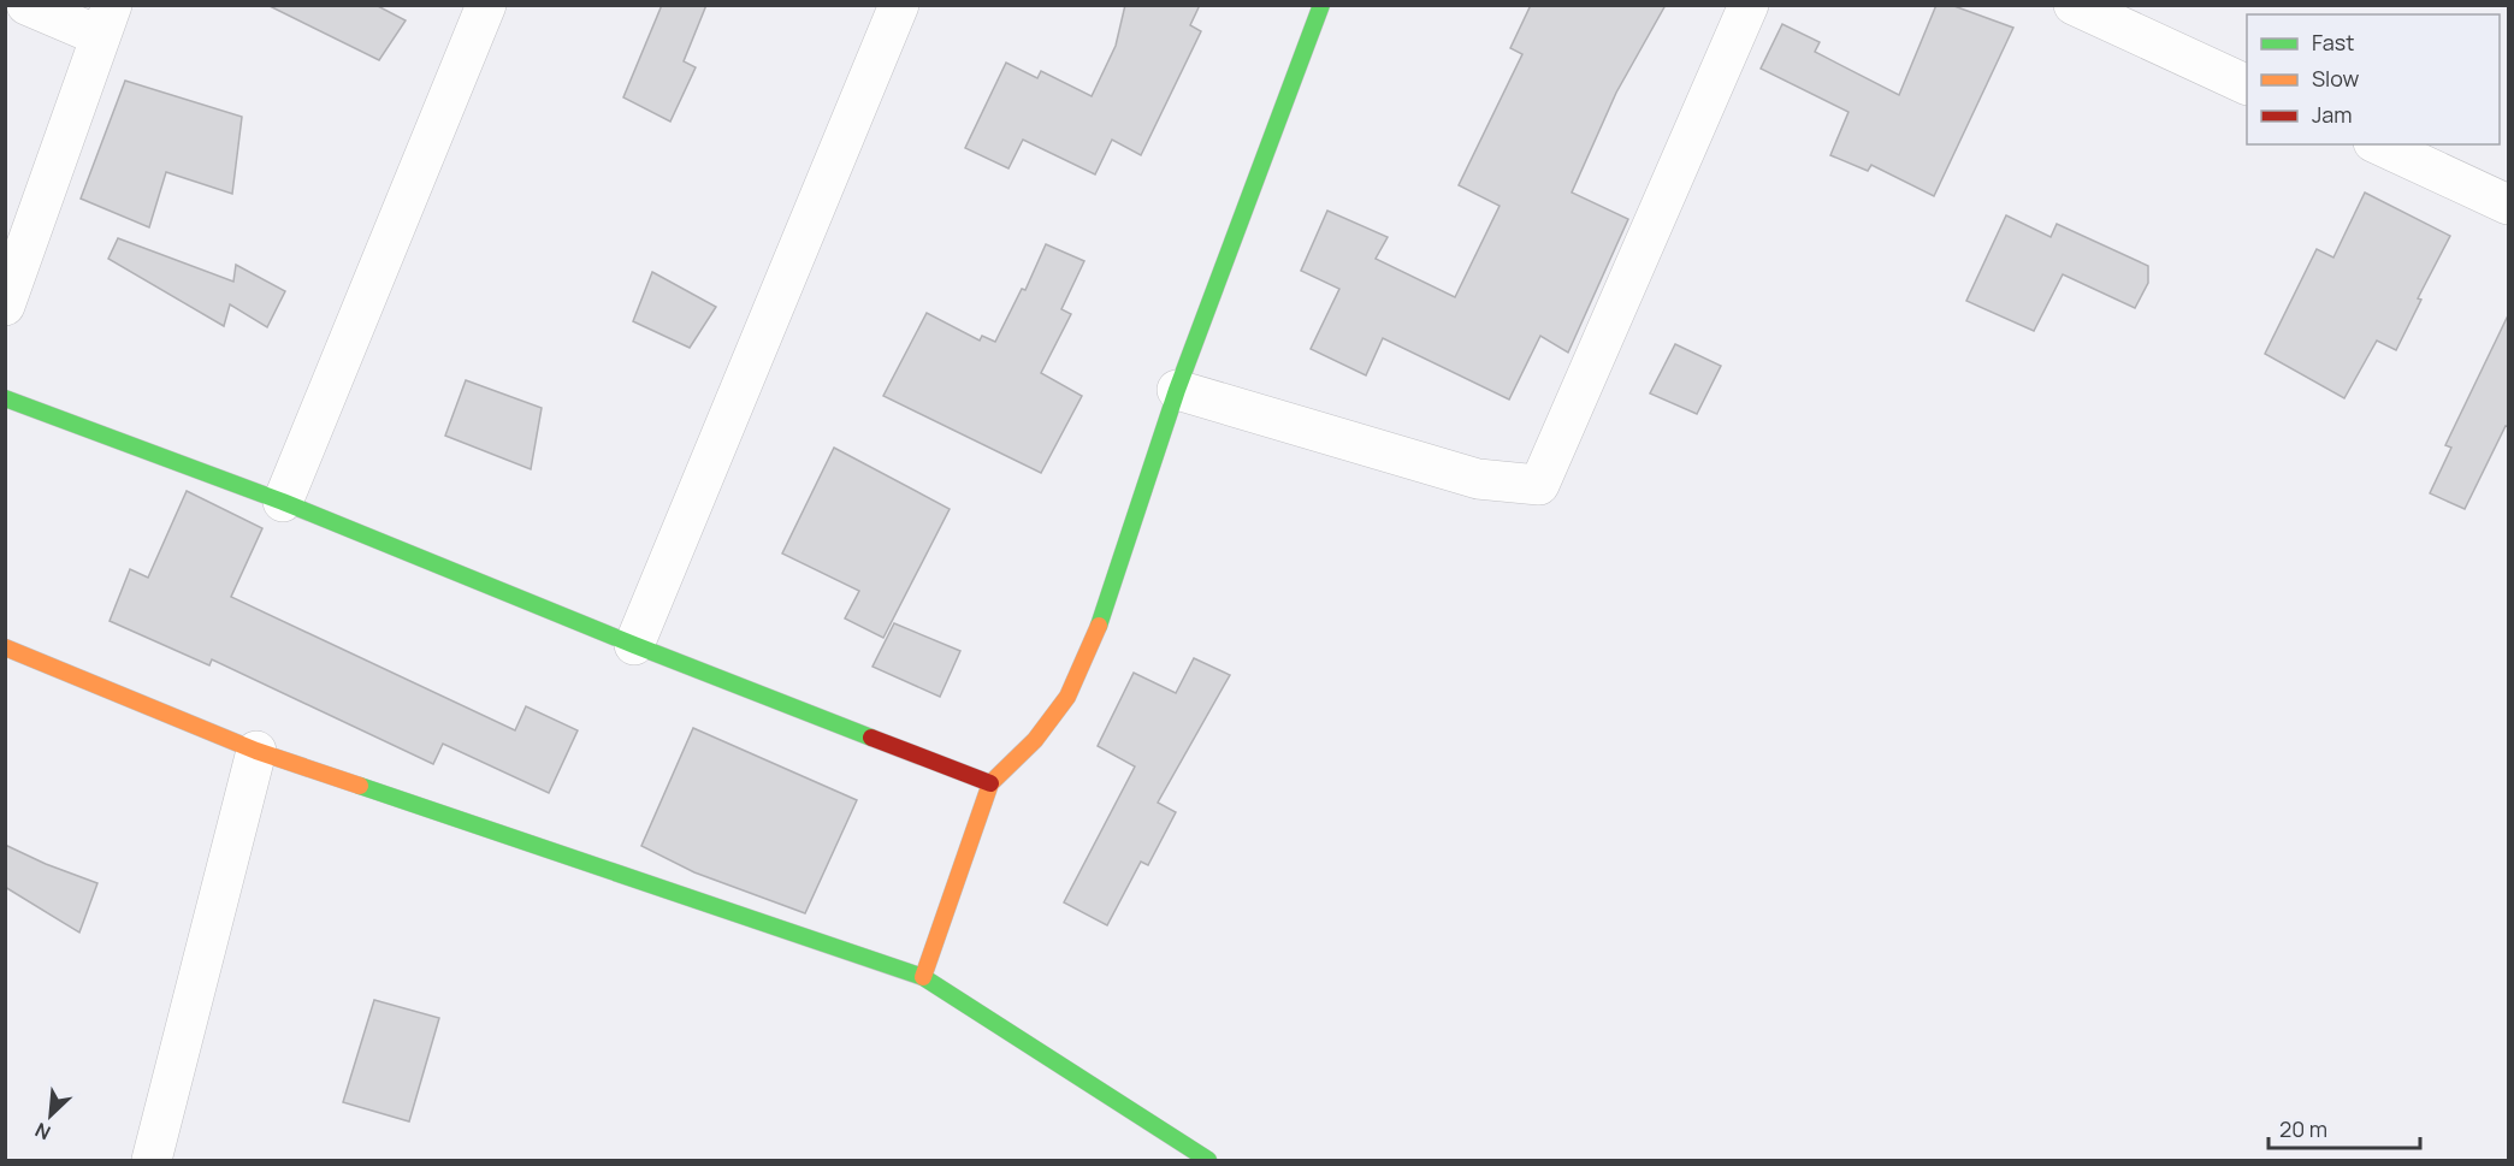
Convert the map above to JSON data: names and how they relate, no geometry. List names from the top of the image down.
{
  "legend": ["Fast", "Slow", "Jam"],
  "scale_bar": "20 m",
  "north": "bottom left"
}
